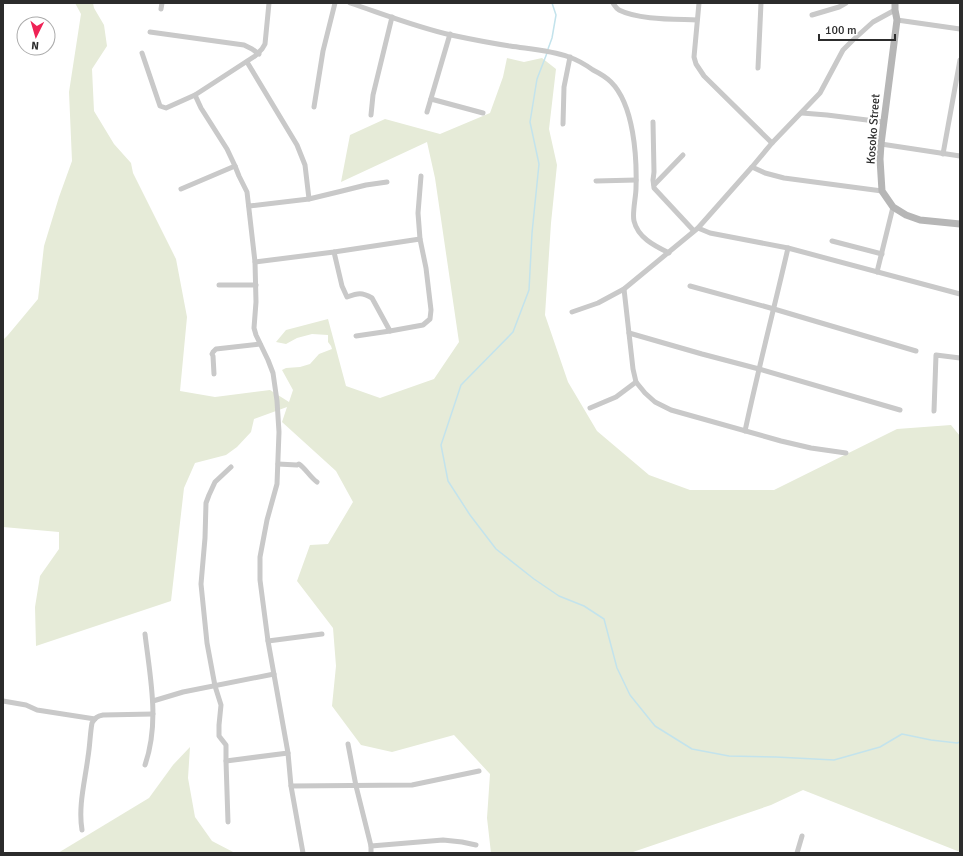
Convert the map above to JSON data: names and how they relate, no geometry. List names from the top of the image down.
{
  "streets": {
    "street": ["Kosoko Street"]
  },
  "scale_bar": "100 m",
  "north": "bottom"
}
